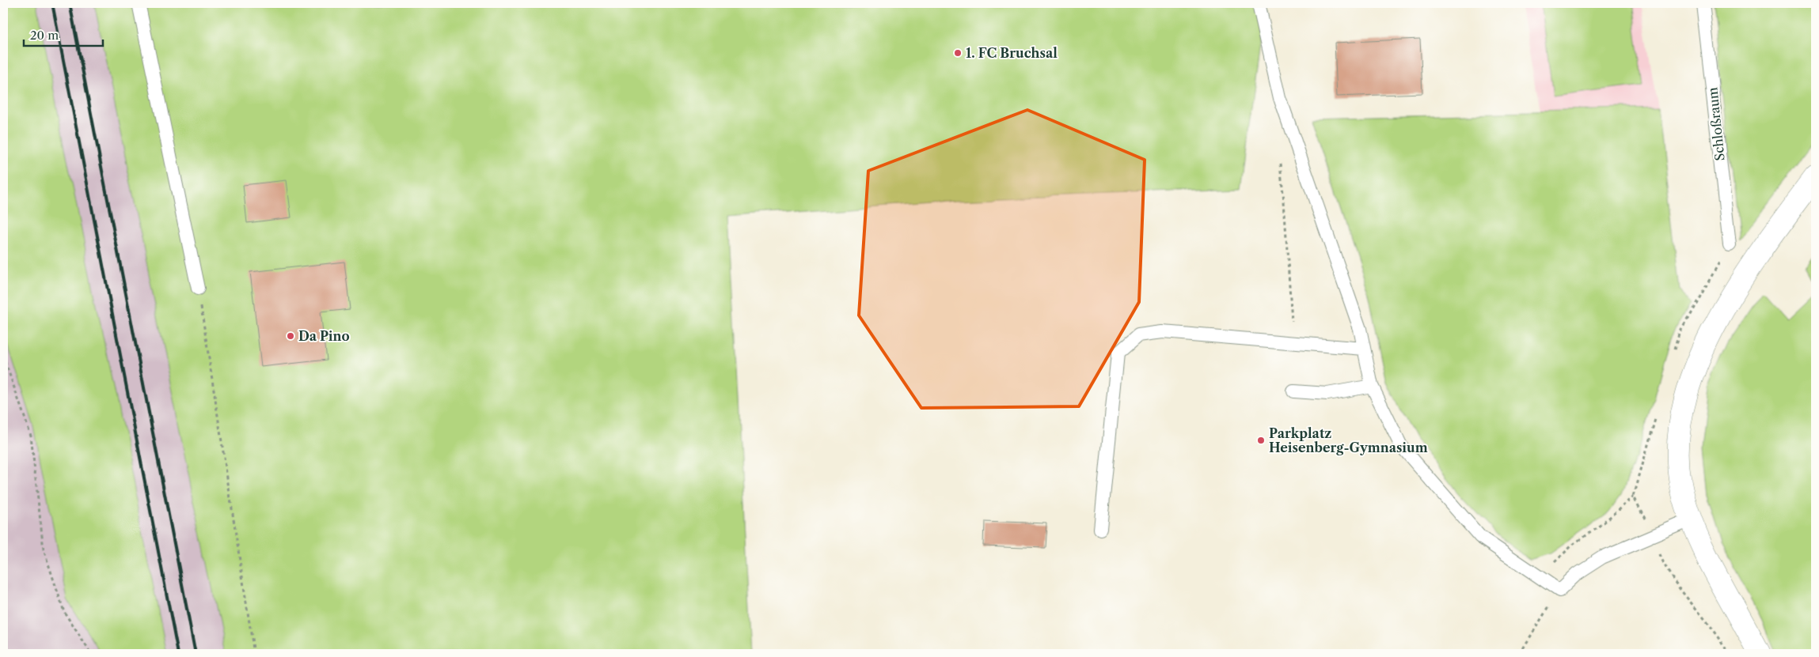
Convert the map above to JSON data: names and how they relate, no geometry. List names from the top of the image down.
{
  "streets": {
    "lane": ["Schloßraum"]
  },
  "places": ["1. FC Bruchsal", "Da Pino", "Parkplatz Heisenberg-Gymnasium"],
  "scale_bar": "20 m"
}
